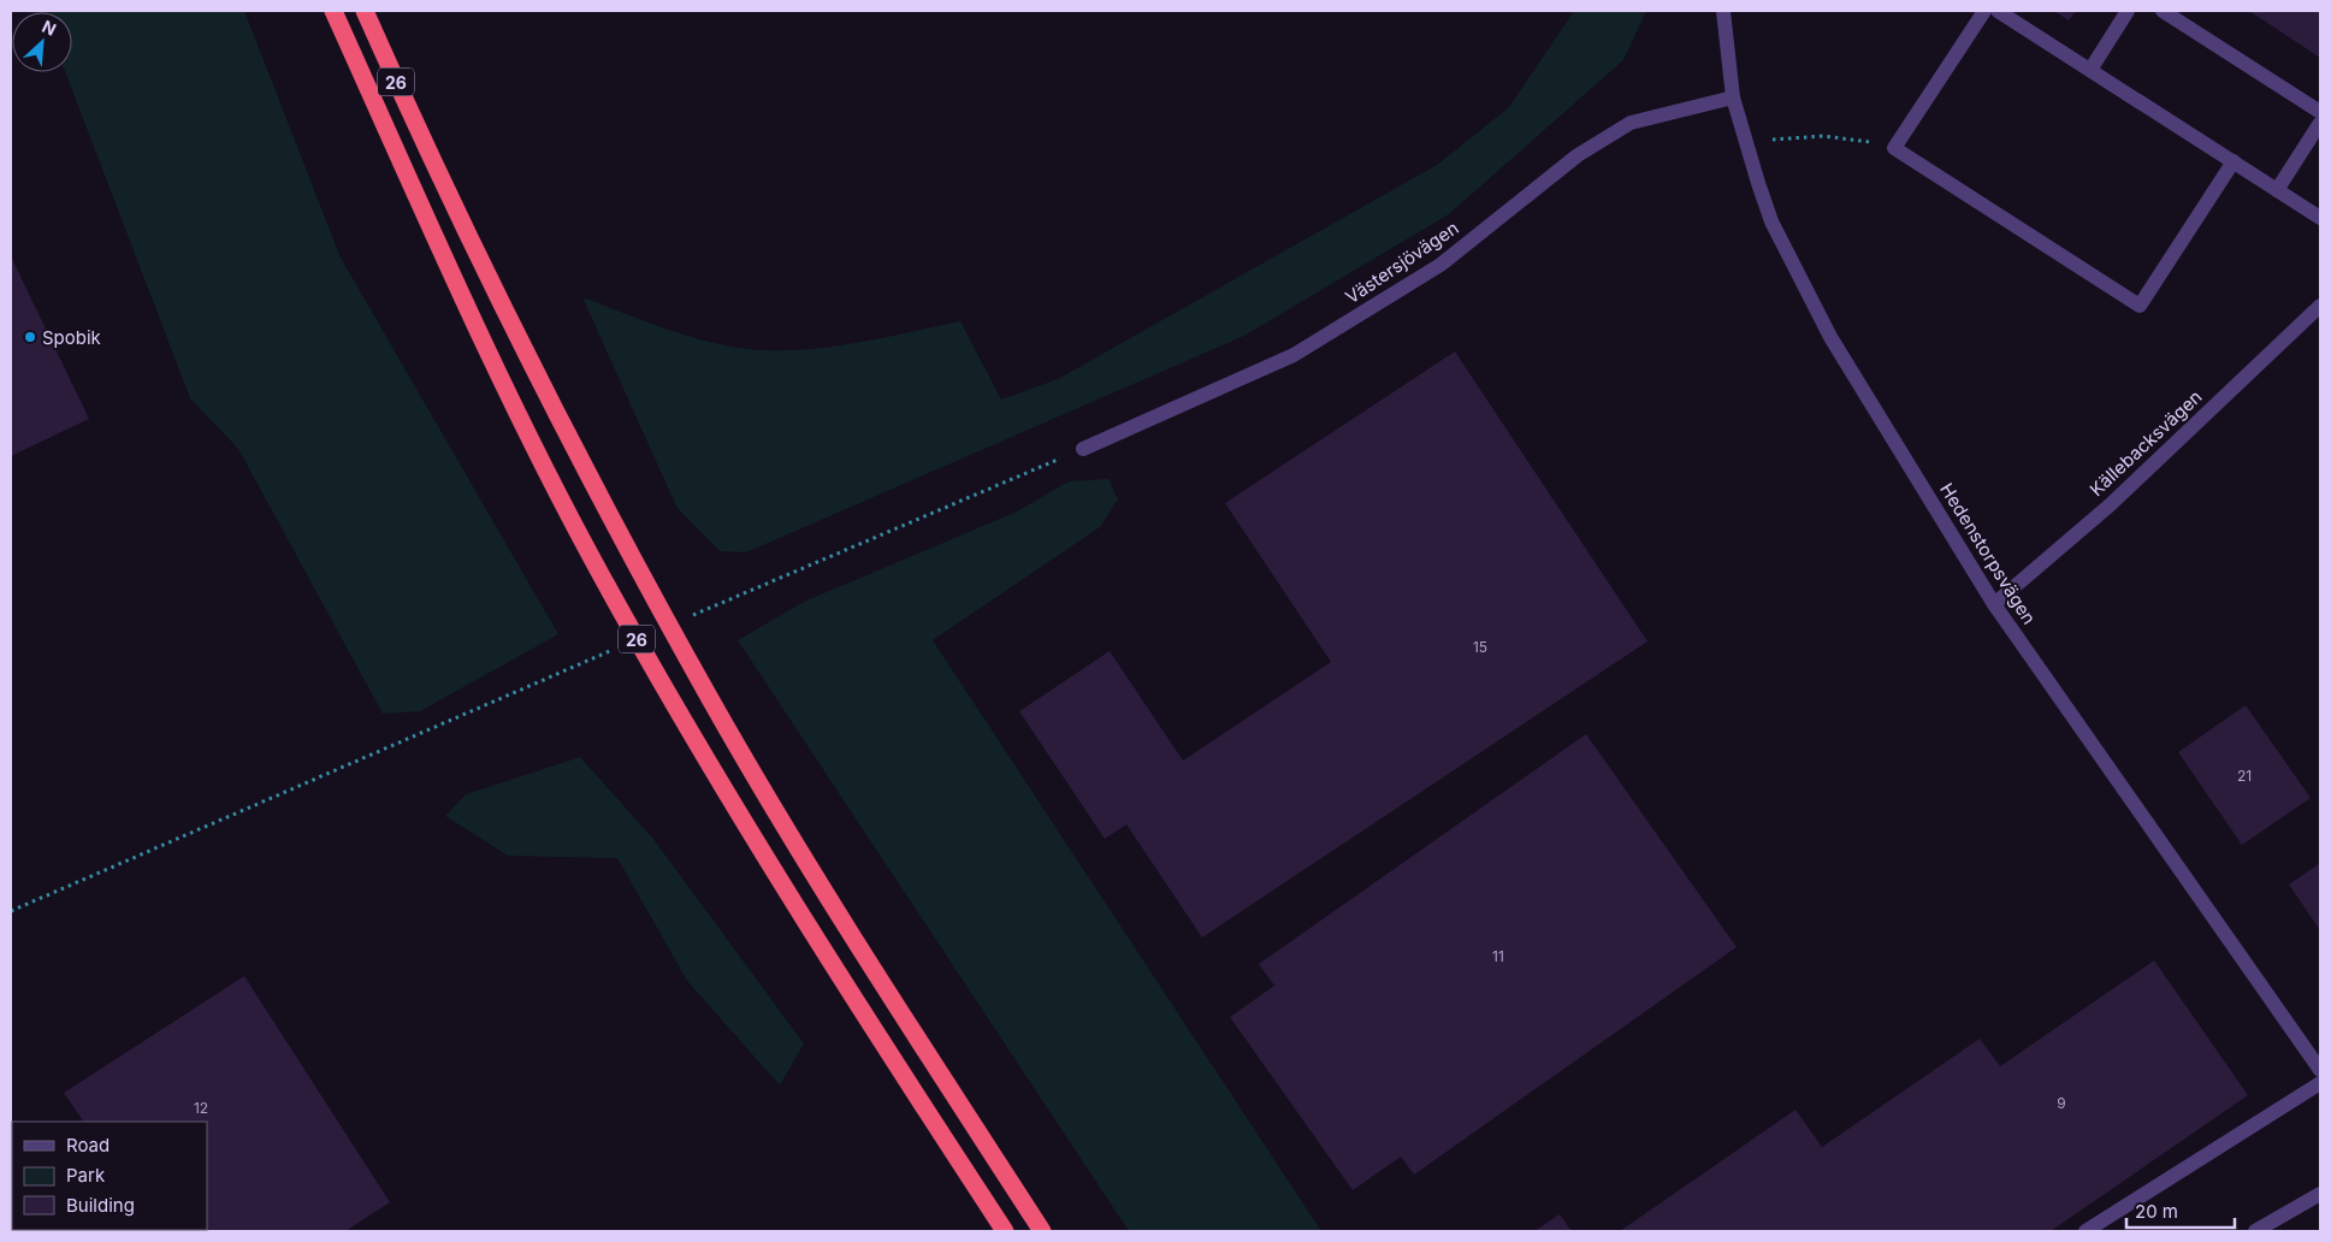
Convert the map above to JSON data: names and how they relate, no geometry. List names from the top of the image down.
{
  "streets": {
    "highway": ["26"],
    "street": ["Västersjövägen", "Källebacksvägen", "Hedenstorpsvägen"]
  },
  "crossings": [
    ["Västersjövägen", "Hedenstorpsvägen"],
    ["Källebacksvägen", "Hedenstorpsvägen"]
  ],
  "places": ["Spobik"],
  "house_numbers": [
    "15",
    "21",
    "11",
    "9",
    "12"
  ],
  "legend": ["Road", "Park", "Building"],
  "scale_bar": "20 m",
  "north": "top right"
}
